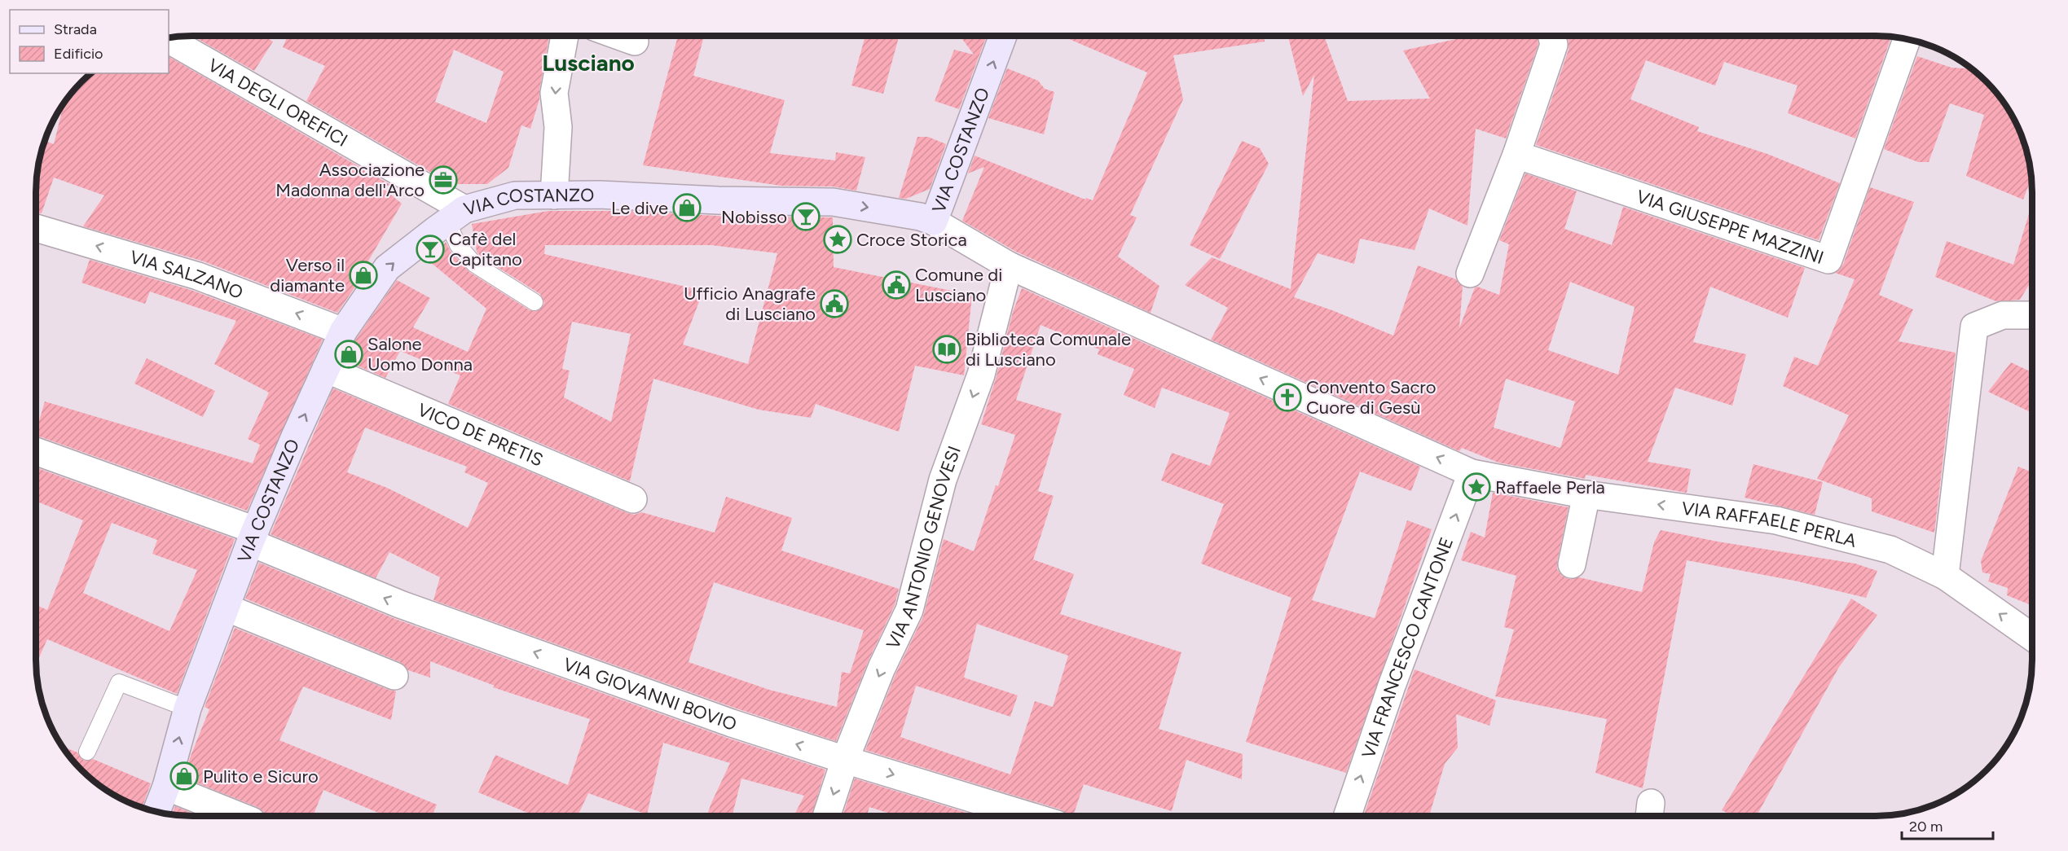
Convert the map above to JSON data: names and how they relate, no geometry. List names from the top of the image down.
{
  "streets": {
    "street": [
      "VIA DEGLI OREFICI",
      "VIA COSTANZO",
      "VIA GIUSEPPE MAZZINI",
      "VIA SALZANO",
      "VICO DE PRETIS",
      "VIA RAFFAELE PERLA",
      "VIA ANTONIO GENOVESI",
      "VIA FRANCESCO CANTONE",
      "VIA GIOVANNI BOVIO"
    ]
  },
  "crossings": [
    ["VIA DEGLI OREFICI", "VIA COSTANZO"],
    ["VIA COSTANZO", "VIA SALZANO"],
    ["VIA COSTANZO", "VICO DE PRETIS"],
    ["VIA COSTANZO", "VIA RAFFAELE PERLA"],
    ["VIA COSTANZO", "VIA GIOVANNI BOVIO"],
    ["VIA RAFFAELE PERLA", "VIA ANTONIO GENOVESI"],
    ["VIA RAFFAELE PERLA", "VIA FRANCESCO CANTONE"],
    ["VIA ANTONIO GENOVESI", "VIA GIOVANNI BOVIO"]
  ],
  "one_way": [
    "VIA COSTANZO",
    "VIA SALZANO",
    "VIA RAFFAELE PERLA",
    "VIA ANTONIO GENOVESI",
    "VIA FRANCESCO CANTONE"
  ],
  "districts": ["Lusciano"],
  "places": {
    "office": ["Associazione Madonna dell'Arco"],
    "shop": [
      "Le dive",
      "Verso il diamante",
      "Salone Uomo Donna",
      "Pulito e Sicuro"
    ],
    "bar": ["Nobisso", "Cafè del Capitano"],
    "place": ["Croce Storica", "Raffaele Perla"],
    "public building": ["Comune di Lusciano", "Ufficio Anagrafe di Lusciano"],
    "library": ["Biblioteca Comunale di Lusciano"],
    "church": ["Convento Sacro Cuore di Gesù"]
  },
  "legend": ["Strada", "Edificio"],
  "scale_bar": "20 m"
}
